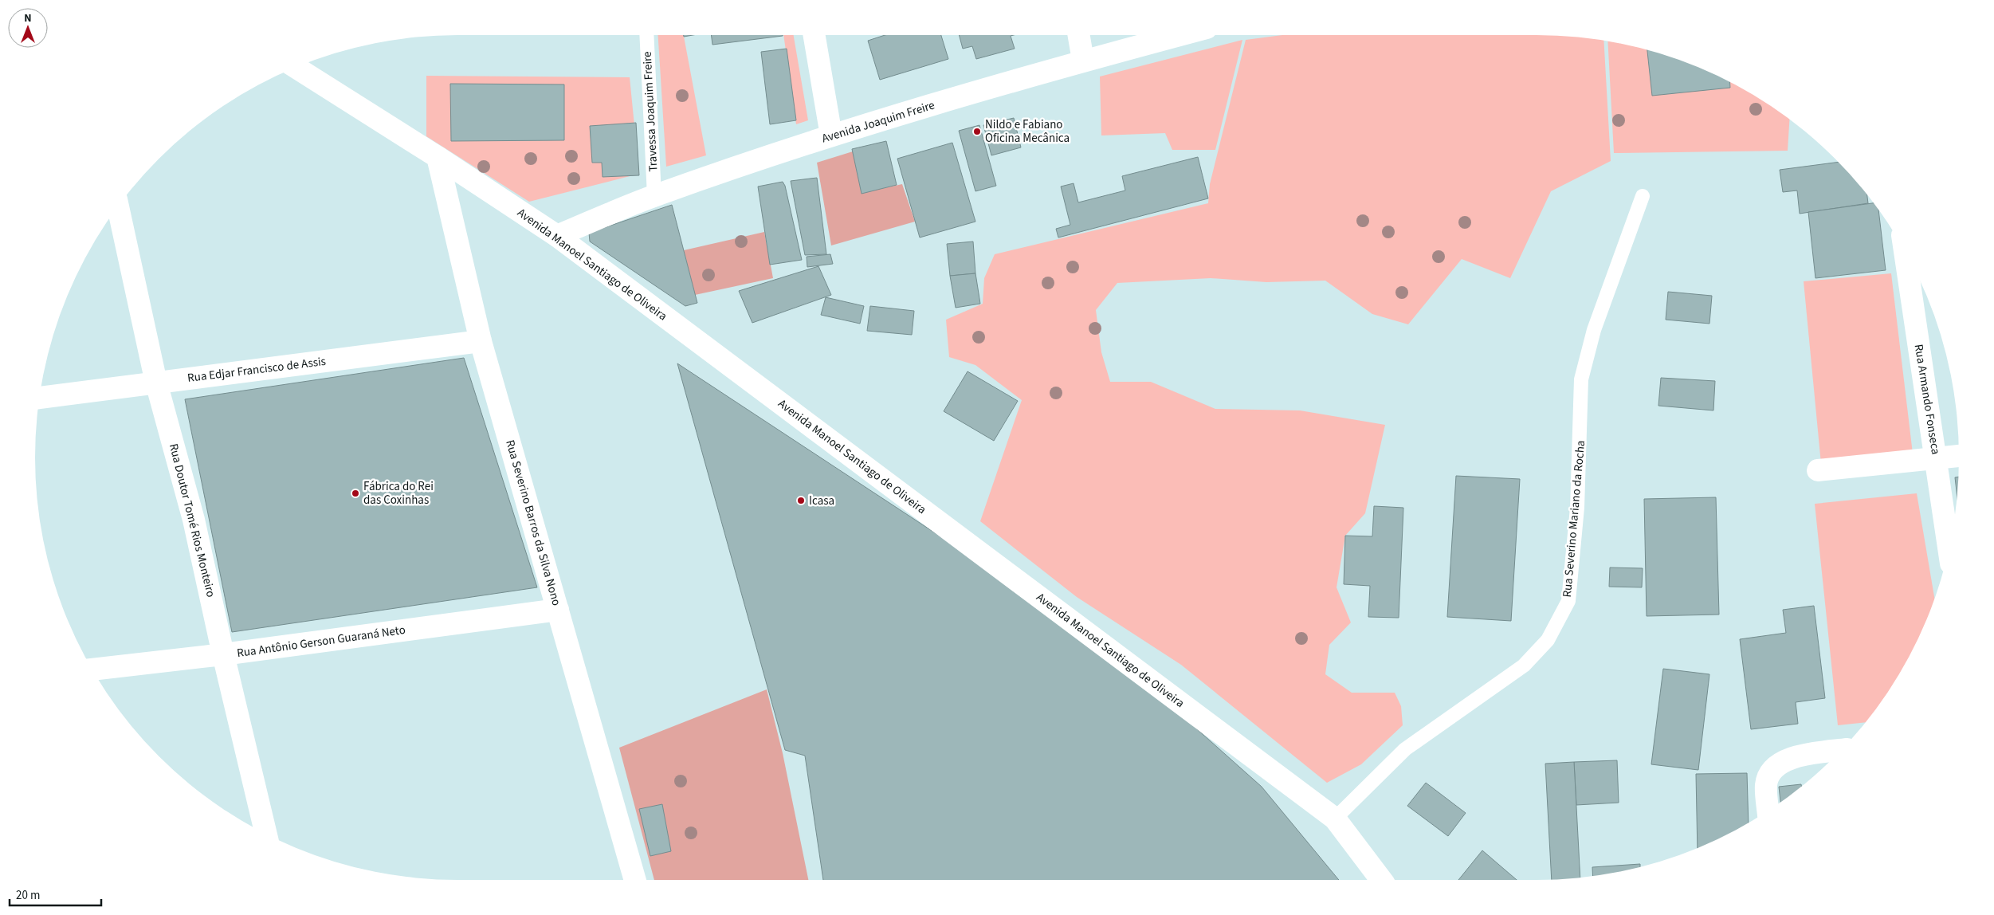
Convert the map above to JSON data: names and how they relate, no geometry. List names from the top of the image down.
{
  "streets": {
    "street": [
      "Avenida Joaquim Freire",
      "Avenida Manoel Santiago de Oliveira",
      "Rua Edjar Francisco de Assis",
      "Rua Armando Fonseca",
      "Rua Doutor Tomé Rios Monteiro",
      "Rua Severino Barros da Silva Nono",
      "Rua Antônio Gerson Guaraná Neto"
    ],
    "lane": ["Travessa Joaquim Freire", "Rua Severino Mariano da Rocha"]
  },
  "crossings": [
    ["Travessa Joaquim Freire", "Avenida Joaquim Freire"],
    ["Avenida Joaquim Freire", "Avenida Manoel Santiago de Oliveira"],
    ["Avenida Manoel Santiago de Oliveira", "Rua Severino Mariano da Rocha"],
    ["Avenida Manoel Santiago de Oliveira", "Rua Severino Barros da Silva Nono"],
    ["Rua Edjar Francisco de Assis", "Rua Doutor Tomé Rios Monteiro"],
    ["Rua Edjar Francisco de Assis", "Rua Severino Barros da Silva Nono"],
    ["Rua Doutor Tomé Rios Monteiro", "Rua Antônio Gerson Guaraná Neto"],
    ["Rua Severino Barros da Silva Nono", "Rua Antônio Gerson Guaraná Neto"]
  ],
  "places": ["Nildo e Fabiano Oficina Mecânica", "Fábrica do Rei das Coxinhas", "Icasa"],
  "scale_bar": "20 m",
  "north": "top"
}
